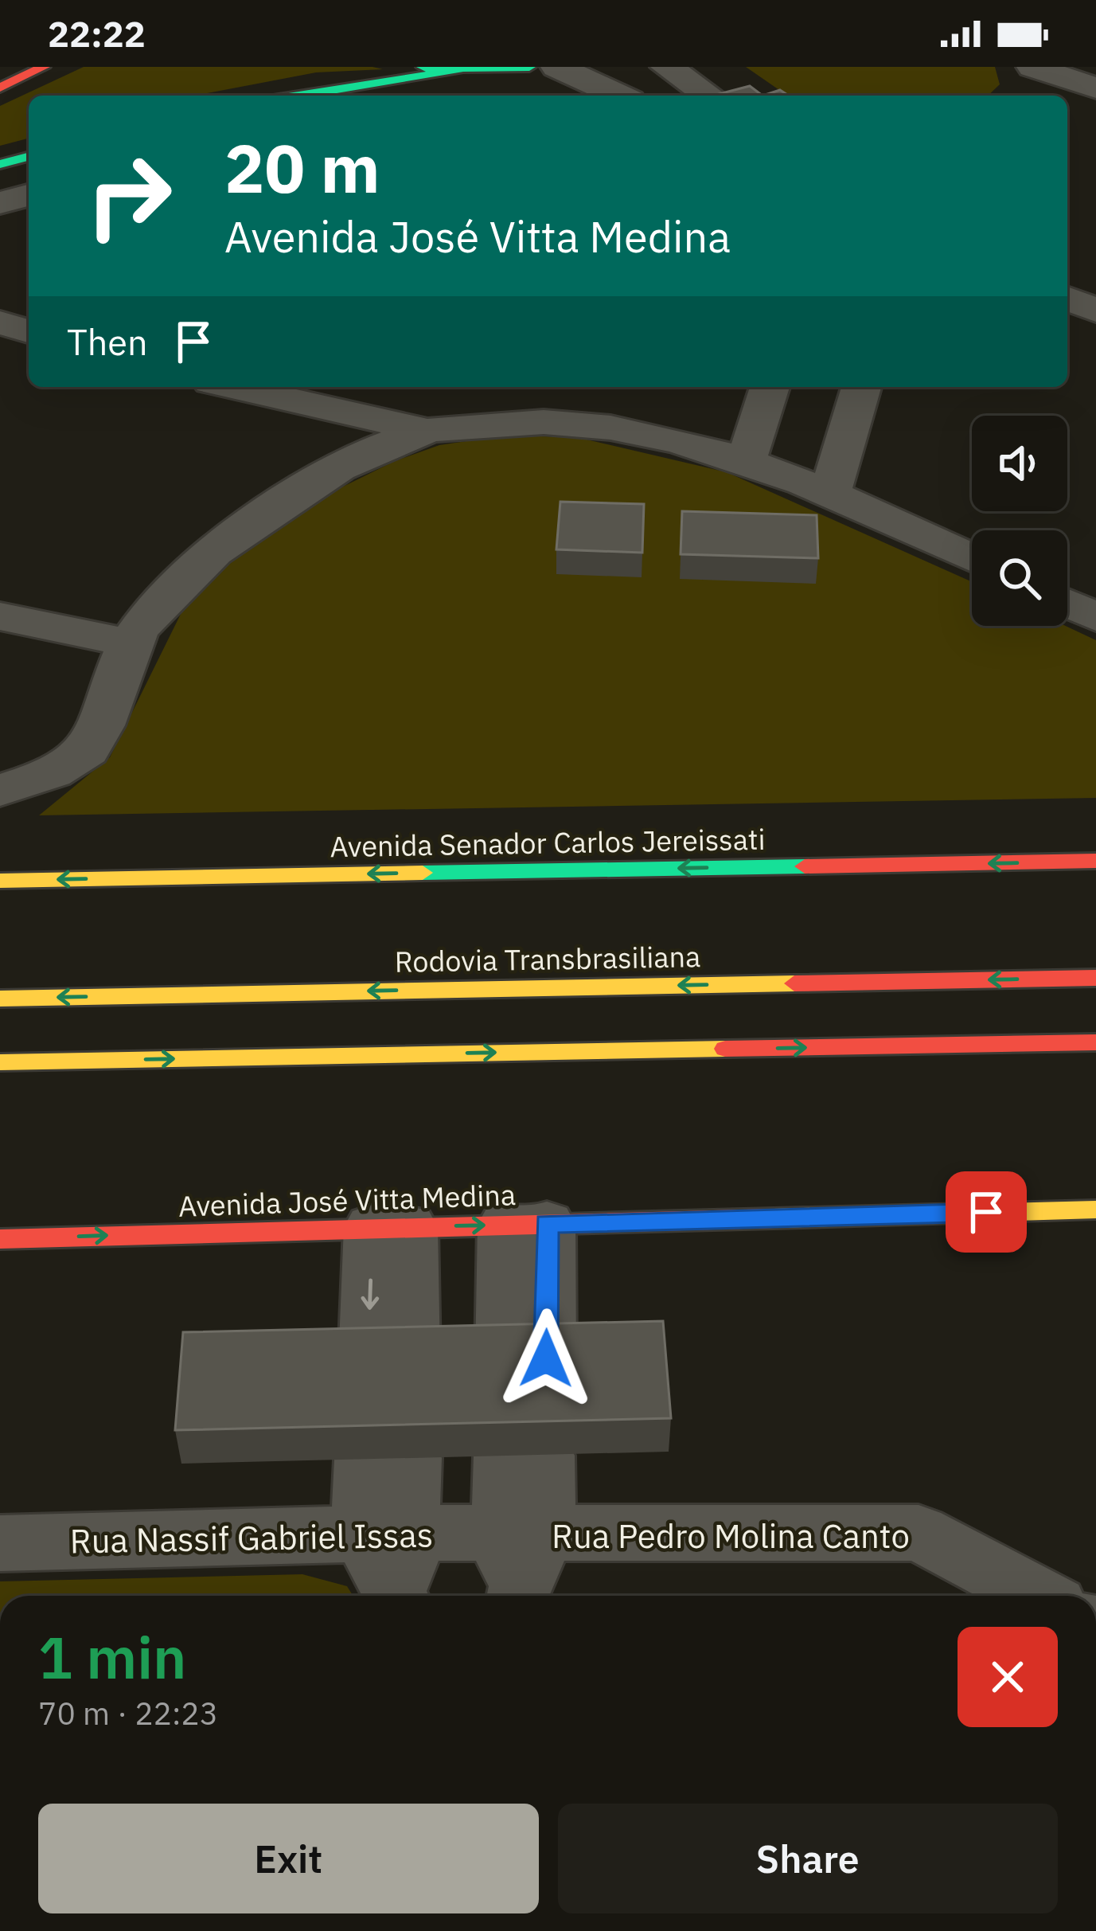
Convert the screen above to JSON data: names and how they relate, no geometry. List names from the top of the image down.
{
  "streets": {
    "main road": ["Avenida Senador Carlos Jereissati", "Rodovia Transbrasiliana", "Avenida José Vitta Medina"],
    "street": ["Rua Pedro Molina Canto", "Rua Nassif Gabriel Issas"]
  },
  "crossings": [
    ["Rua Pedro Molina Canto", "Rua Nassif Gabriel Issas"]
  ],
  "page": {
    "status": "22:22",
    "turn": ["20 m", "Avenida José Vitta Medina"],
    "then": "Then",
    "heading": ["1 min", "70 m · 22:23"],
    "buttons": ["Exit", "Share"]
  }
}
